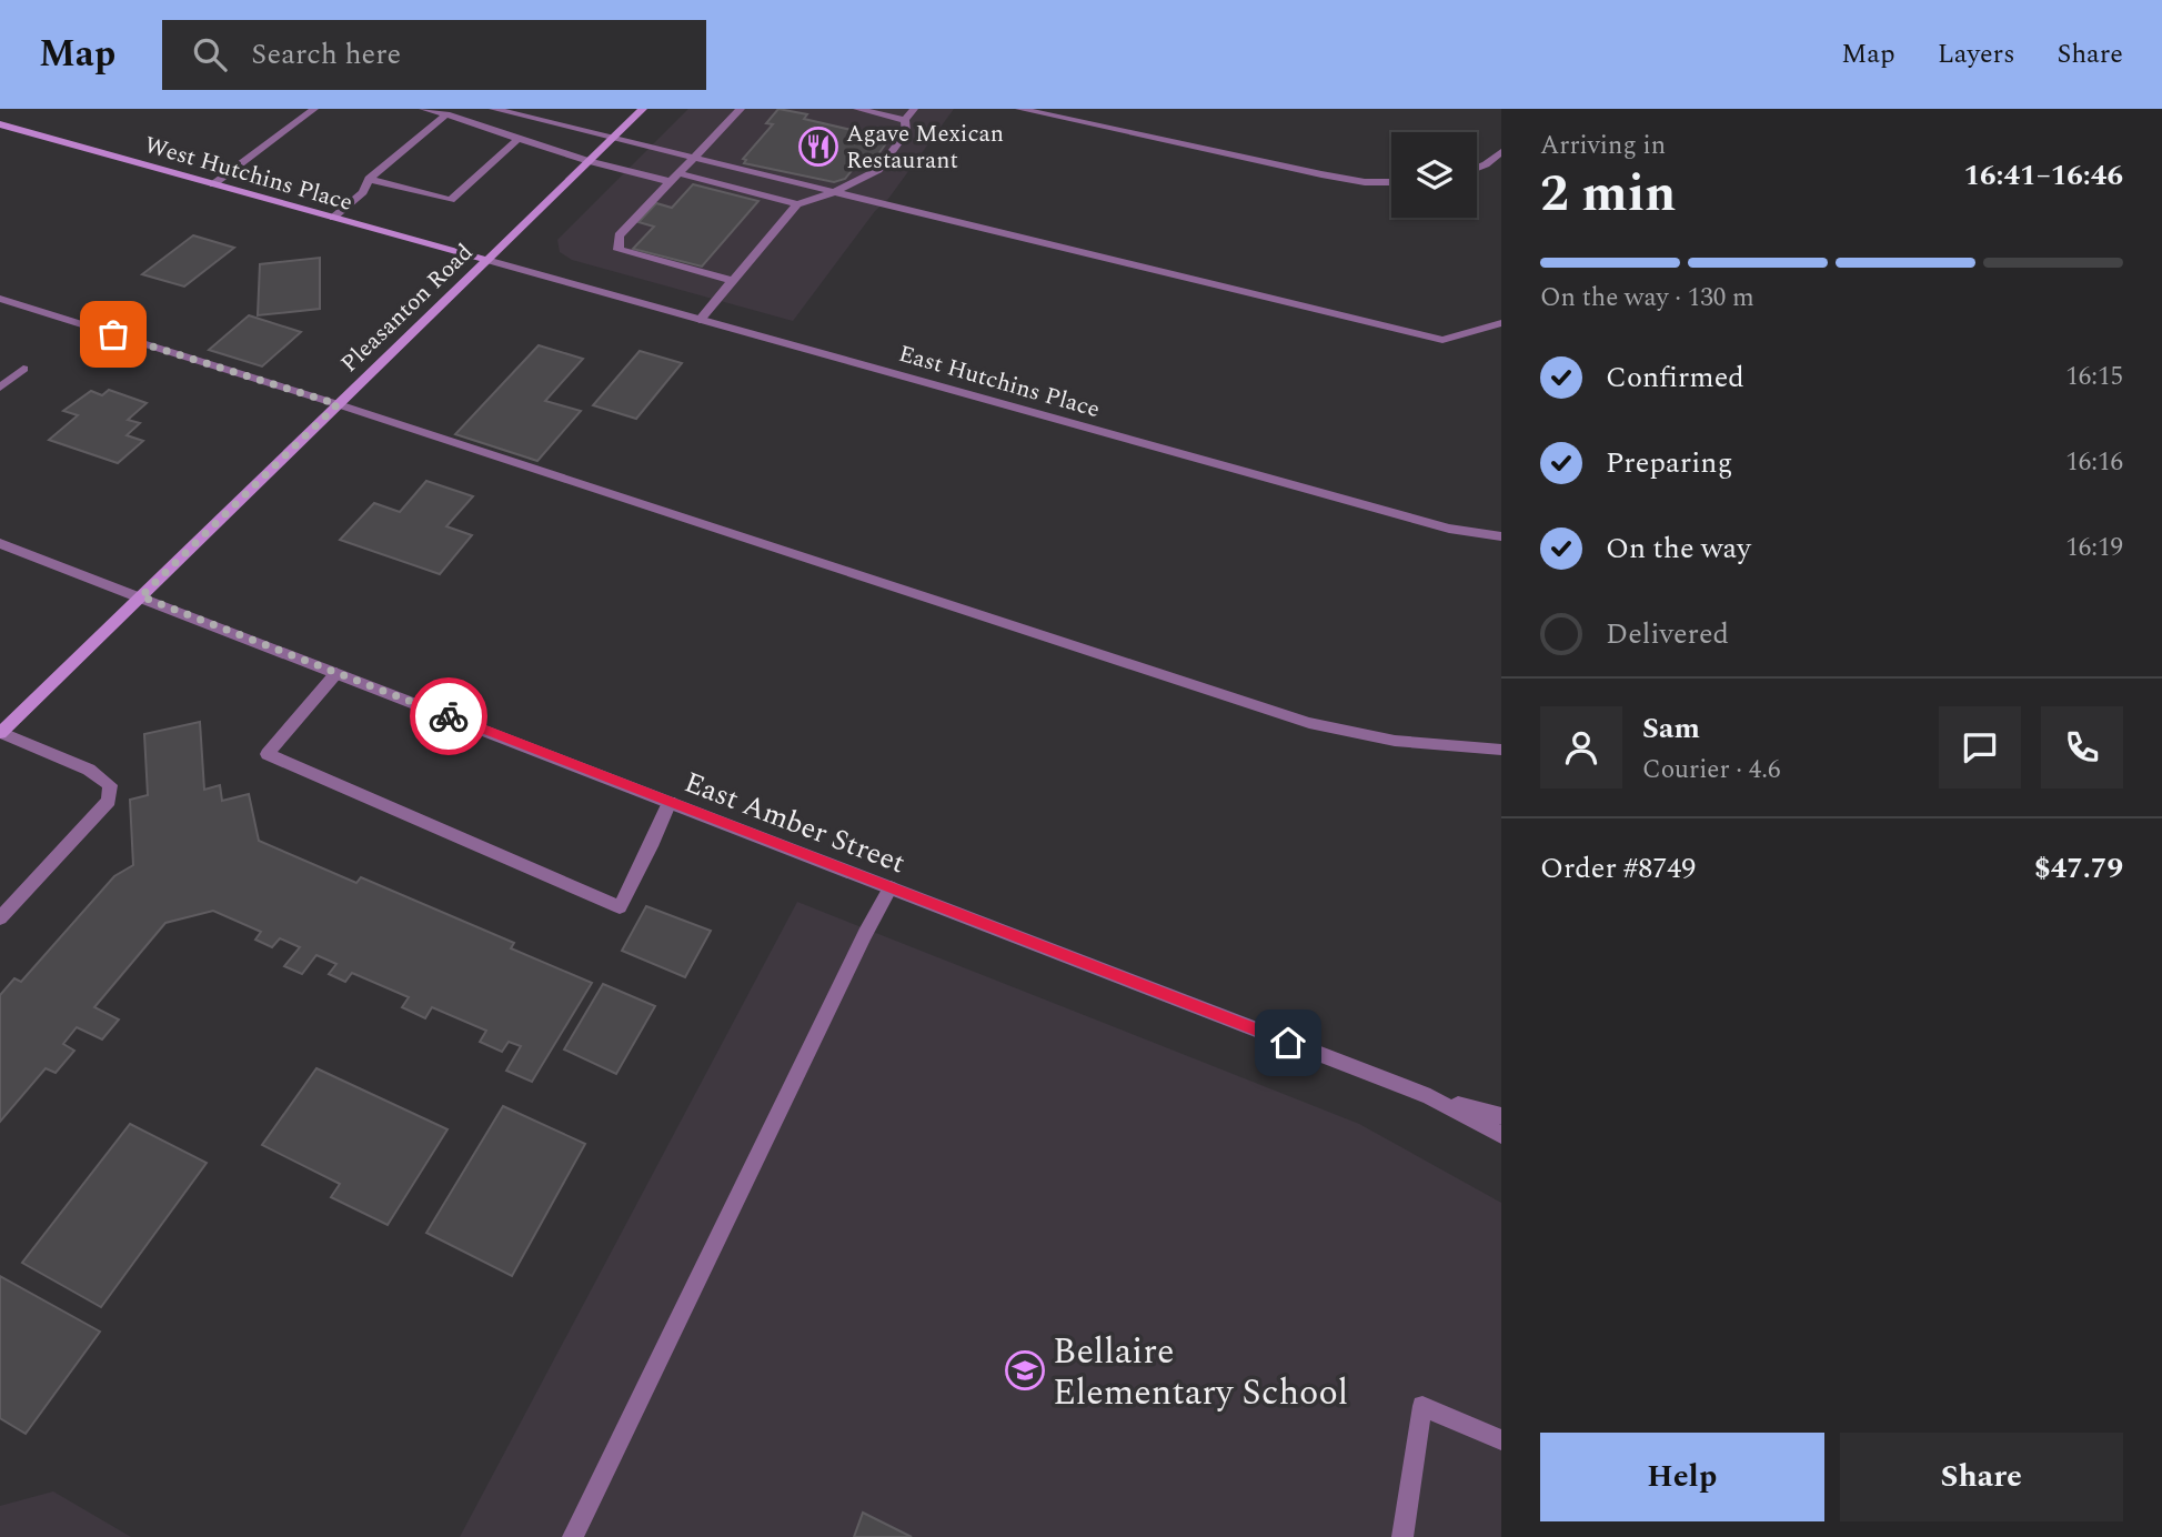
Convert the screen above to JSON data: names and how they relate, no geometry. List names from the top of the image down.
{
  "streets": {
    "main road": ["West Hutchins Place", "Pleasanton Road"],
    "street": ["East Hutchins Place", "East Amber Street"]
  },
  "crossings": [
    ["West Hutchins Place", "Pleasanton Road"],
    ["West Hutchins Place", "East Hutchins Place"],
    ["Pleasanton Road", "East Hutchins Place"],
    ["Pleasanton Road", "East Amber Street"]
  ],
  "places": {
    "restaurant": ["Agave Mexican Restaurant"],
    "school or university": ["Bellaire Elementary School"]
  },
  "page": {
    "header": "Map",
    "search": "Search here",
    "nav": ["Map", "Layers", "Share"],
    "heading": ["2 min", "Arriving in", "16:41–16:46"],
    "panel": [
      "Sam",
      "Courier · 4.6",
      "Order #8749",
      "$47.79"
    ],
    "bar": "On the way · 130 m",
    "list": [
      ["Confirmed", "16:15"],
      ["Preparing", "16:16"],
      ["On the way", "16:19"],
      "Delivered"
    ],
    "buttons": ["Help", "Share"]
  }
}
